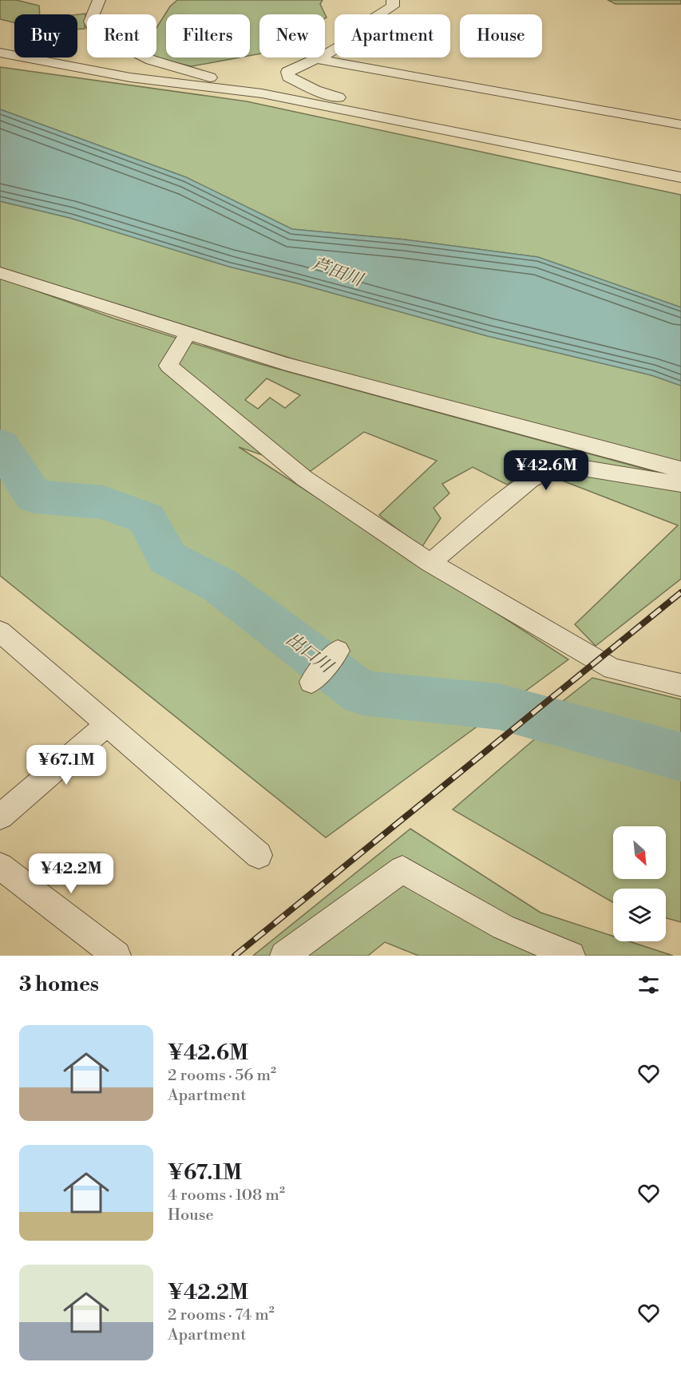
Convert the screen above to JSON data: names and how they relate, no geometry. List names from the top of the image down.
{
  "water": ["芦田川", "出口川"],
  "north": "bottom right",
  "page": {
    "chip": [
      "Buy",
      "Rent",
      "Filters",
      "New",
      "Apartment",
      "House"
    ],
    "price": ["¥42.6M", "¥67.1M", "¥42.2M"],
    "heading": "3 homes",
    "list": [
      {
        "name": "¥42.6M",
        "note": "2 rooms · 56 m² · Apartment"
      },
      {
        "name": "¥67.1M",
        "note": "4 rooms · 108 m² · House"
      },
      {
        "name": "¥42.2M",
        "note": "2 rooms · 74 m² · Apartment"
      }
    ]
  }
}
